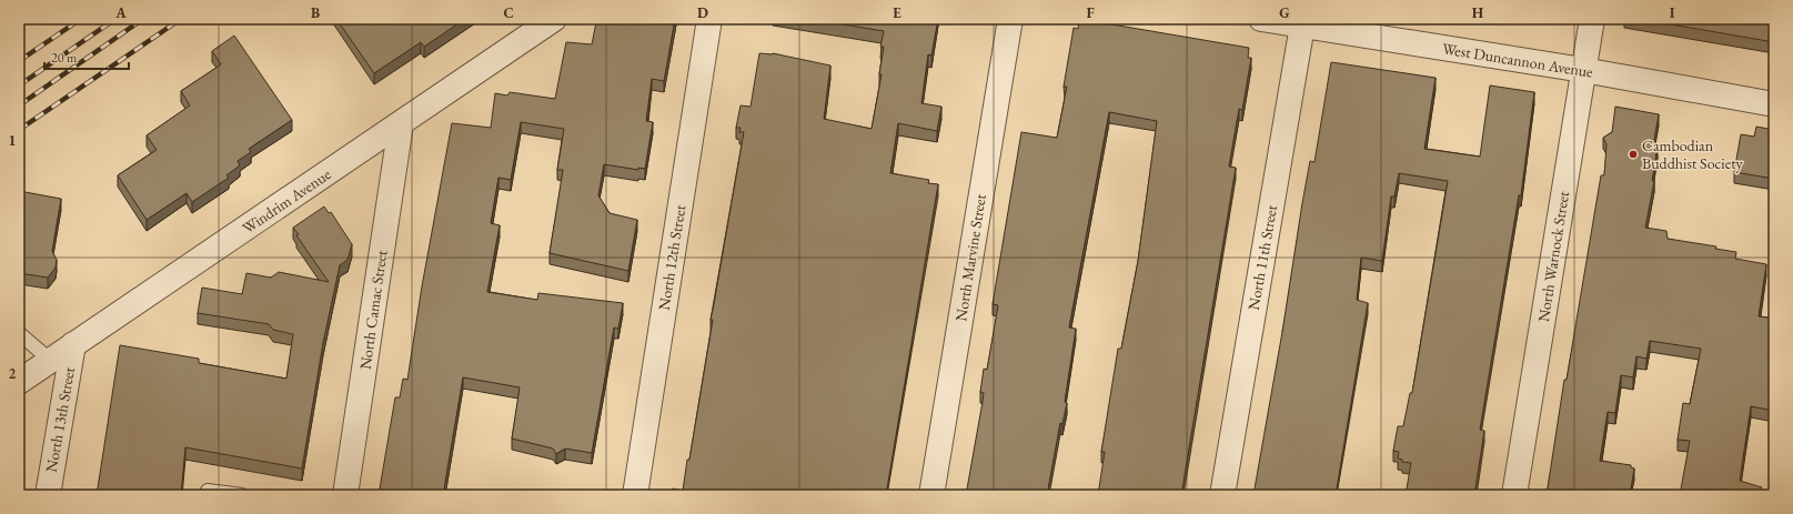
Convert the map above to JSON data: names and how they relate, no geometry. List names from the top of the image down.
{
  "streets": {
    "street": [
      "West Duncannon Avenue",
      "Windrim Avenue",
      "North Warnock Street",
      "North 12th Street",
      "North Marvine Street",
      "North 11th Street",
      "North Camac Street",
      "North 13th Street"
    ]
  },
  "crossings": [
    ["West Duncannon Avenue", "North Warnock Street"],
    ["West Duncannon Avenue", "North 11th Street"],
    ["Windrim Avenue", "North Camac Street"],
    ["Windrim Avenue", "North 13th Street"]
  ],
  "places": ["Cambodian Buddhist Society"],
  "scale_bar": "20 m",
  "grid": {
    "columns": [
      "A",
      "B",
      "C",
      "D",
      "E",
      "F",
      "G",
      "H",
      "I"
    ],
    "rows": ["1", "2"]
  }
}
